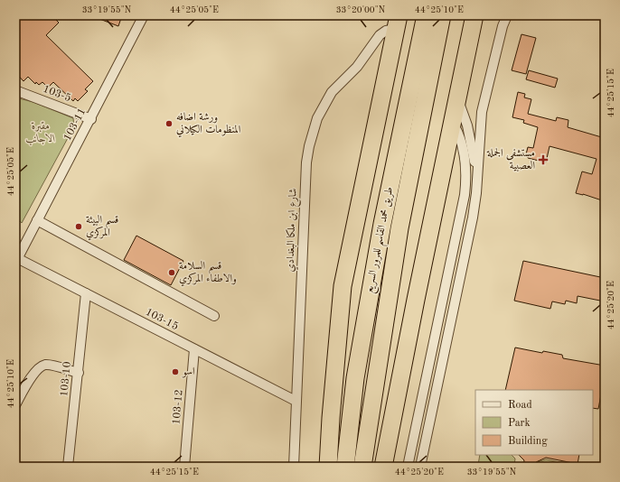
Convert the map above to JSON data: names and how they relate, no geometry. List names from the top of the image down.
{
  "streets": {
    "highway": ["طريق محمد القاسم للمرور السريع"],
    "street": [
      "103-5",
      "103-11",
      "شارع ابن ملكا البغدادي",
      "103-15",
      "103-10",
      "103-12"
    ]
  },
  "crossings": [
    ["103-5", "103-11"],
    ["103-11", "103-15"],
    ["شارع ابن ملكا البغدادي", "103-15"],
    ["103-15", "103-10"],
    ["103-15", "103-12"]
  ],
  "parks": ["مقبرة الاجانب"],
  "places": {
    "other": [
      "ورشة اضافه المنظومات الكيلاني",
      "قسم البيئة المركزي",
      "قسم السلامة والاطفاء المركزي",
      "اسو"
    ],
    "health": ["مستشفى الجملة العصبية"]
  },
  "legend": ["Road", "Park", "Building"],
  "coordinates": [
    "33°19'55\"N",
    "44°25'05\"E",
    "33°20'00\"N",
    "44°25'10\"E",
    "44°25'15\"E",
    "44°25'20\"E"
  ]
}
